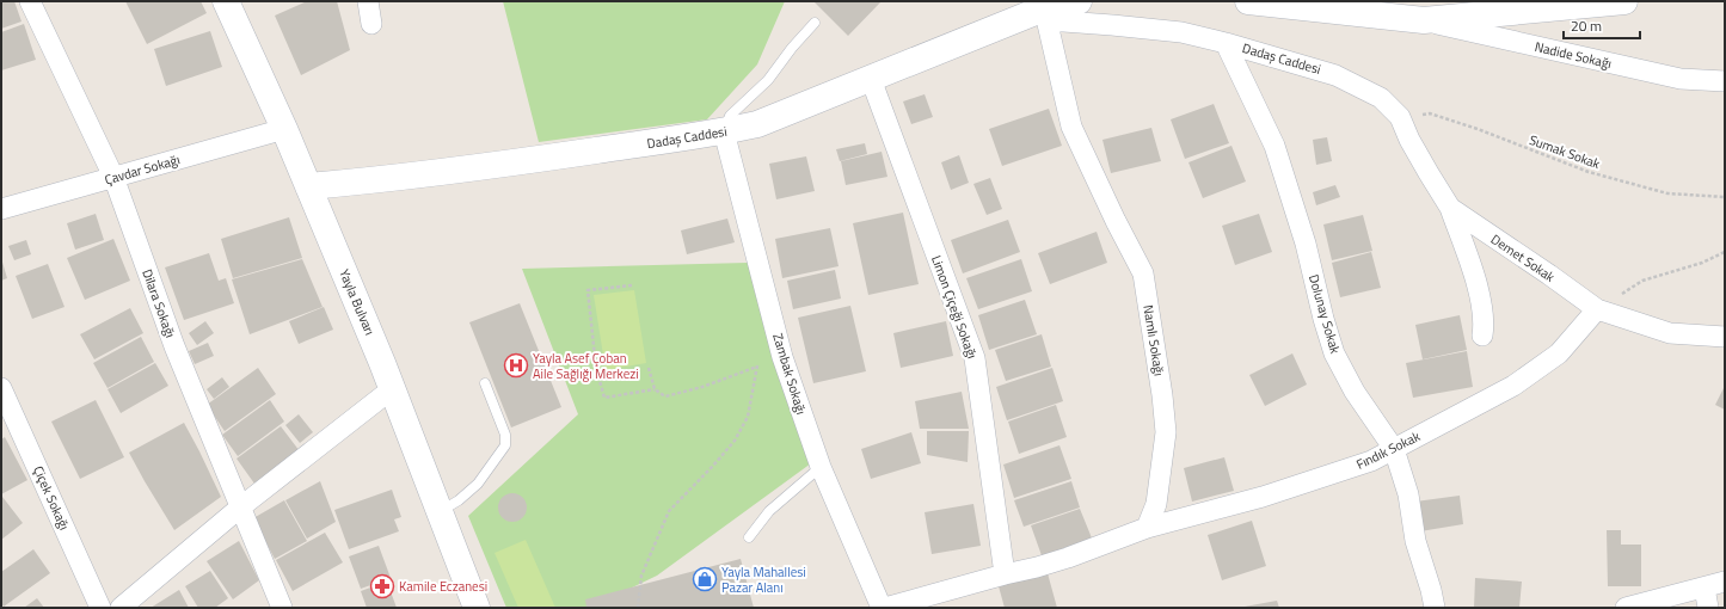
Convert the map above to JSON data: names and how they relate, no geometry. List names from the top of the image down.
{
  "streets": {
    "street": [
      "Nadide Sokağı",
      "Dadaş Caddesi",
      "Çavdar Sokağı",
      "Demet Sokak",
      "Yayla Bulvarı",
      "Dilara Sokağı",
      "Limon Çiçeği Sokağı",
      "Dolunay Sokak",
      "Namlı Sokağı",
      "Zambak Sokağı",
      "Fındık Sokak",
      "Çiçek Sokağı"
    ],
    "path": ["Sumak Sokak"]
  },
  "crossings": [
    ["Dadaş Caddesi", "Sumak Sokak"],
    ["Dadaş Caddesi", "Demet Sokak"],
    ["Dadaş Caddesi", "Yayla Bulvarı"],
    ["Dadaş Caddesi", "Limon Çiçeği Sokağı"],
    ["Dadaş Caddesi", "Dolunay Sokak"],
    ["Dadaş Caddesi", "Namlı Sokağı"],
    ["Dadaş Caddesi", "Zambak Sokağı"],
    ["Çavdar Sokağı", "Yayla Bulvarı"],
    ["Çavdar Sokağı", "Dilara Sokağı"],
    ["Demet Sokak", "Fındık Sokak"],
    ["Dolunay Sokak", "Fındık Sokak"],
    ["Namlı Sokağı", "Fındık Sokak"]
  ],
  "places": {
    "hospital": ["Yayla Asef Çoban Aile Sağlığı Merkezi"],
    "shop": ["Yayla Mahallesi Pazar Alanı"],
    "pharmacy": ["Kamile Eczanesi"]
  },
  "scale_bar": "20 m"
}
